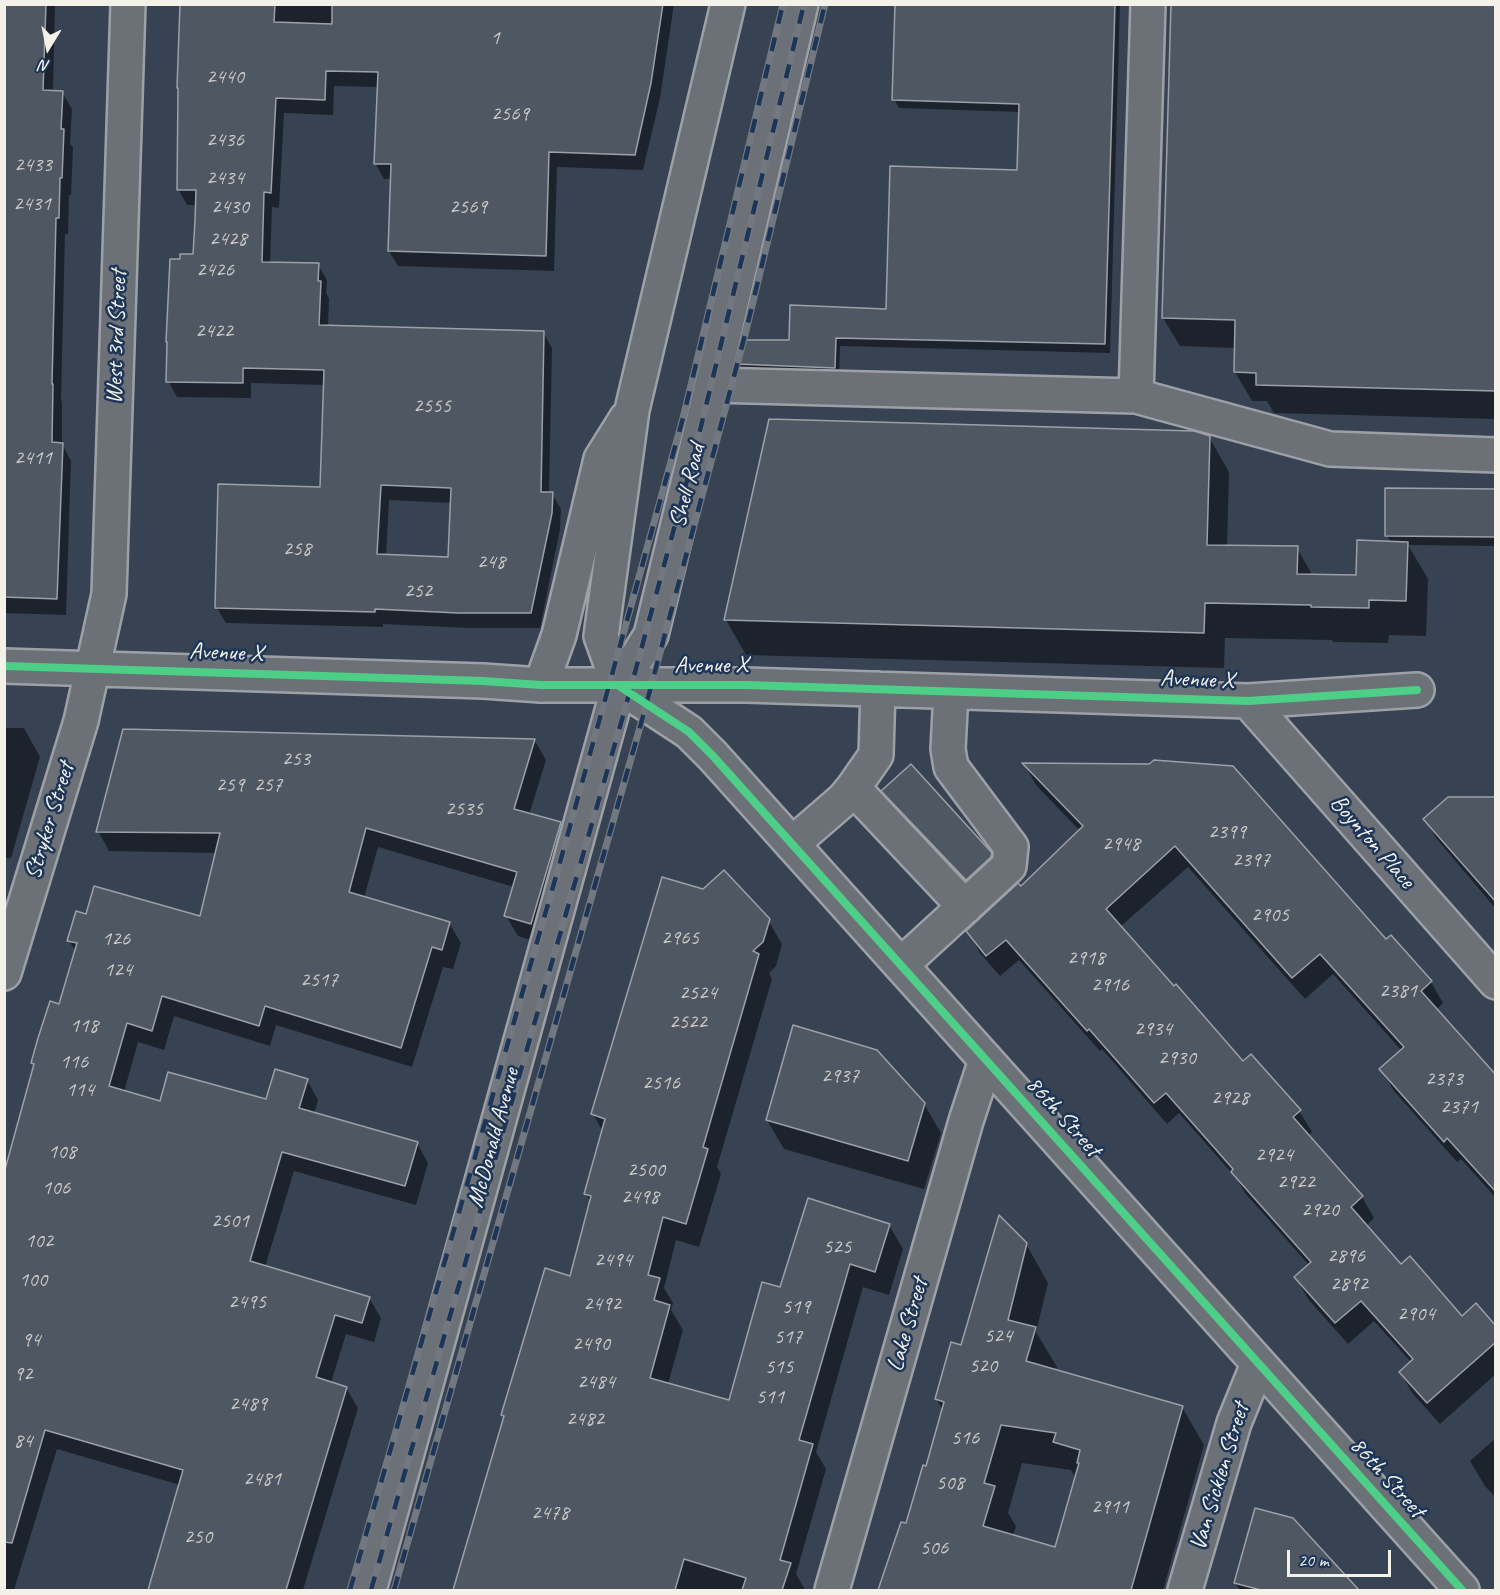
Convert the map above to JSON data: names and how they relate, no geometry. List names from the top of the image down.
{
  "streets": {
    "main road": [
      "West 3rd Street",
      "Shell Road",
      "Avenue X",
      "Stryker Street",
      "Boynton Place",
      "86th Street",
      "McDonald Avenue",
      "Lake Street",
      "Van Sicklen Street"
    ]
  },
  "crossings": [
    ["West 3rd Street", "Avenue X"],
    ["West 3rd Street", "Stryker Street"],
    ["Shell Road", "Avenue X"],
    ["Shell Road", "86th Street"],
    ["Shell Road", "McDonald Avenue"],
    ["Avenue X", "Stryker Street"],
    ["Avenue X", "Boynton Place"],
    ["Avenue X", "86th Street"],
    ["Avenue X", "McDonald Avenue"],
    ["86th Street", "McDonald Avenue"],
    ["86th Street", "Lake Street"],
    ["86th Street", "Van Sicklen Street"]
  ],
  "house_numbers": [
    "1",
    "2440",
    "2569",
    "2436",
    "2433",
    "2434",
    "2431",
    "2430",
    "2569",
    "2428",
    "2426",
    "2422",
    "2555",
    "2411",
    "258",
    "248",
    "252",
    "253",
    "259",
    "257",
    "2535",
    "2399",
    "2948",
    "2397",
    "2905",
    "2965",
    "126",
    "2918",
    "124",
    "2517",
    "2916",
    "2381",
    "2524",
    "2522",
    "118",
    "2934",
    "2930",
    "116",
    "2937",
    "2373",
    "2516",
    "114",
    "2928",
    "2371",
    "108",
    "2924",
    "2500",
    "2922",
    "106",
    "2498",
    "2920",
    "2501",
    "102",
    "525",
    "2896",
    "2494",
    "100",
    "2892",
    "2495",
    "2492",
    "519",
    "2904",
    "524",
    "517",
    "94",
    "2490",
    "520",
    "515",
    "92",
    "2484",
    "511",
    "2489",
    "2482",
    "516",
    "84",
    "2481",
    "508",
    "2911",
    "2478",
    "250",
    "506"
  ],
  "scale_bar": "20 m",
  "north": "bottom"
}
